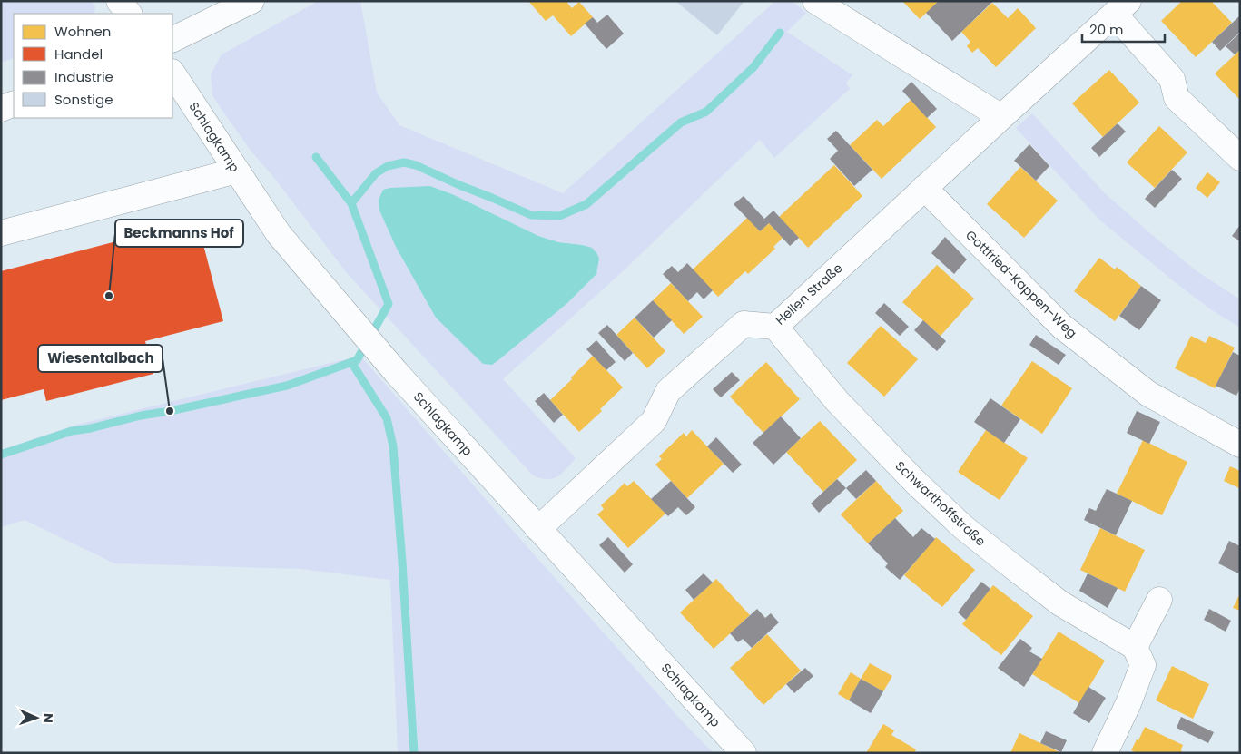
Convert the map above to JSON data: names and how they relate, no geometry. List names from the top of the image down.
{
  "streets": {
    "street": [
      "Schlagkamp",
      "Gottfried-Kappen-Weg",
      "Hellen Straße",
      "Schwarthoffstraße"
    ]
  },
  "crossings": [
    ["Schlagkamp", "Hellen Straße"],
    ["Gottfried-Kappen-Weg", "Hellen Straße"],
    ["Hellen Straße", "Schwarthoffstraße"]
  ],
  "places": ["Beckmanns Hof", "Wiesentalbach"],
  "legend": [
    "Wohnen",
    "Handel",
    "Industrie",
    "Sonstige"
  ],
  "scale_bar": "20 m",
  "north": "right"
}
